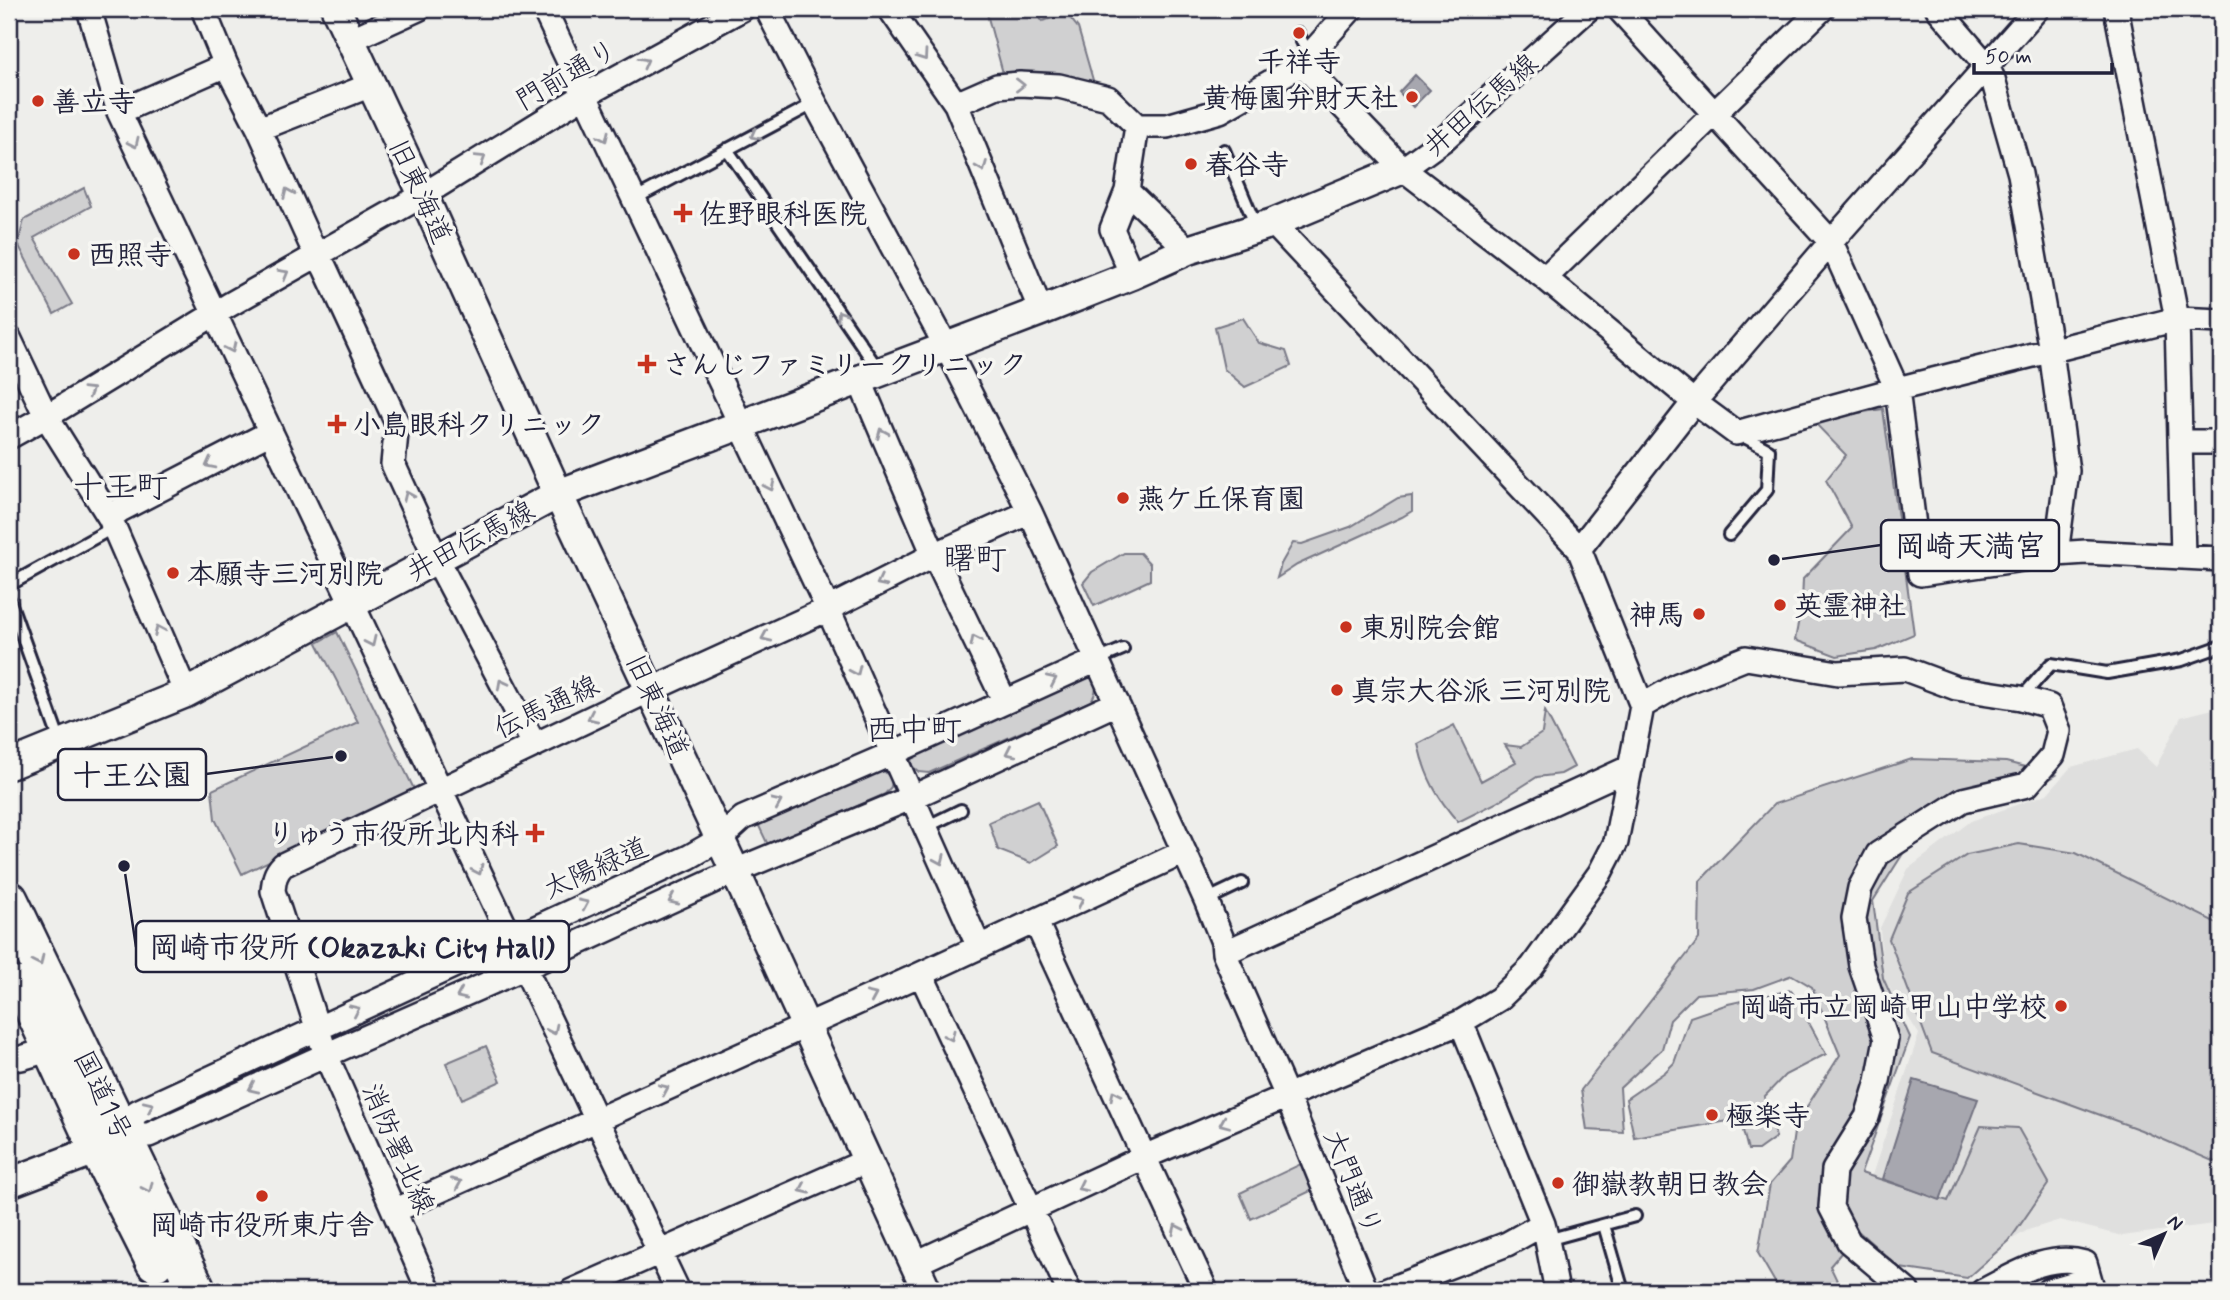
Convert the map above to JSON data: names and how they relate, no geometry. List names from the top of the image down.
{
  "streets": {
    "highway": ["国道1号"],
    "street": [
      "門前通り",
      "井田伝馬線",
      "旧東海道",
      "伝馬通線",
      "太陽緑道",
      "消防署北線",
      "大門通り"
    ]
  },
  "crossings": [
    ["門前通り", "旧東海道"],
    ["井田伝馬線", "旧東海道"],
    ["井田伝馬線", "大門通り"],
    ["旧東海道", "伝馬通線"],
    ["旧東海道", "太陽緑道"],
    ["伝馬通線", "太陽緑道"],
    ["伝馬通線", "消防署北線"],
    ["伝馬通線", "大門通り"],
    ["太陽緑道", "国道1号"],
    ["太陽緑道", "消防署北線"],
    ["太陽緑道", "大門通り"]
  ],
  "districts": ["十王町", "曙町", "西中町"],
  "places": {
    "other": [
      "千祥寺",
      "黄梅園弁財天社",
      "善立寺",
      "春谷寺",
      "西照寺",
      "燕ケ丘保育園",
      "岡崎天満宮",
      "本願寺三河別院",
      "英霊神社",
      "神馬",
      "東別院会館",
      "真宗大谷派 三河別院",
      "十王公園",
      "岡崎市役所 (Okazaki City Hall)",
      "岡崎市立岡崎甲山中学校",
      "極楽寺",
      "御嶽教朝日教会",
      "岡崎市役所東庁舎"
    ],
    "health": [
      "佐野眼科医院",
      "さんじファミリークリニック",
      "小島眼科クリニック",
      "りゅう市役所北内科"
    ]
  },
  "scale_bar": "50 m",
  "north": "top right"
}
